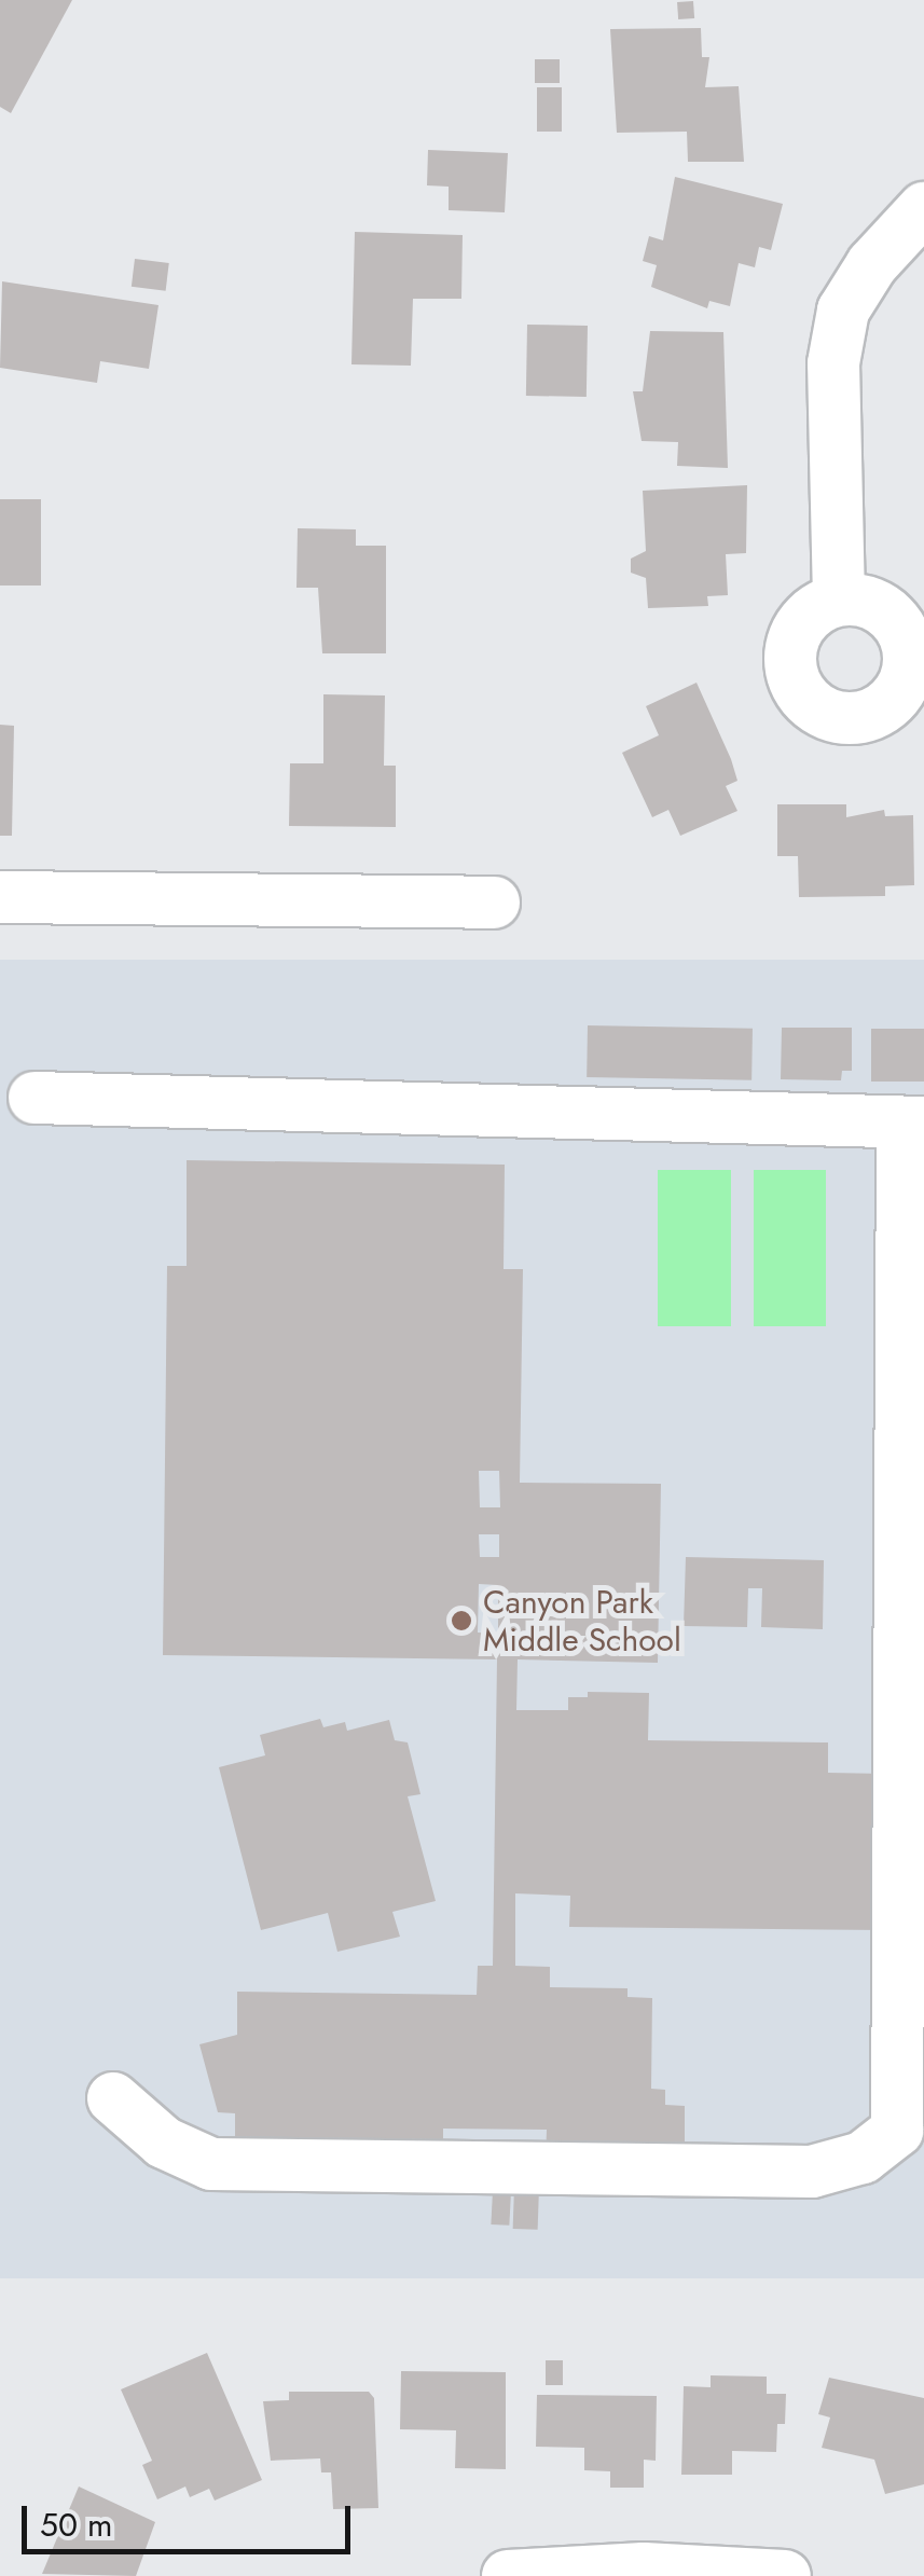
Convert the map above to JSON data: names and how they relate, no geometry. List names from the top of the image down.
{
  "places": ["Canyon Park Middle School"],
  "scale_bar": "50 m"
}
